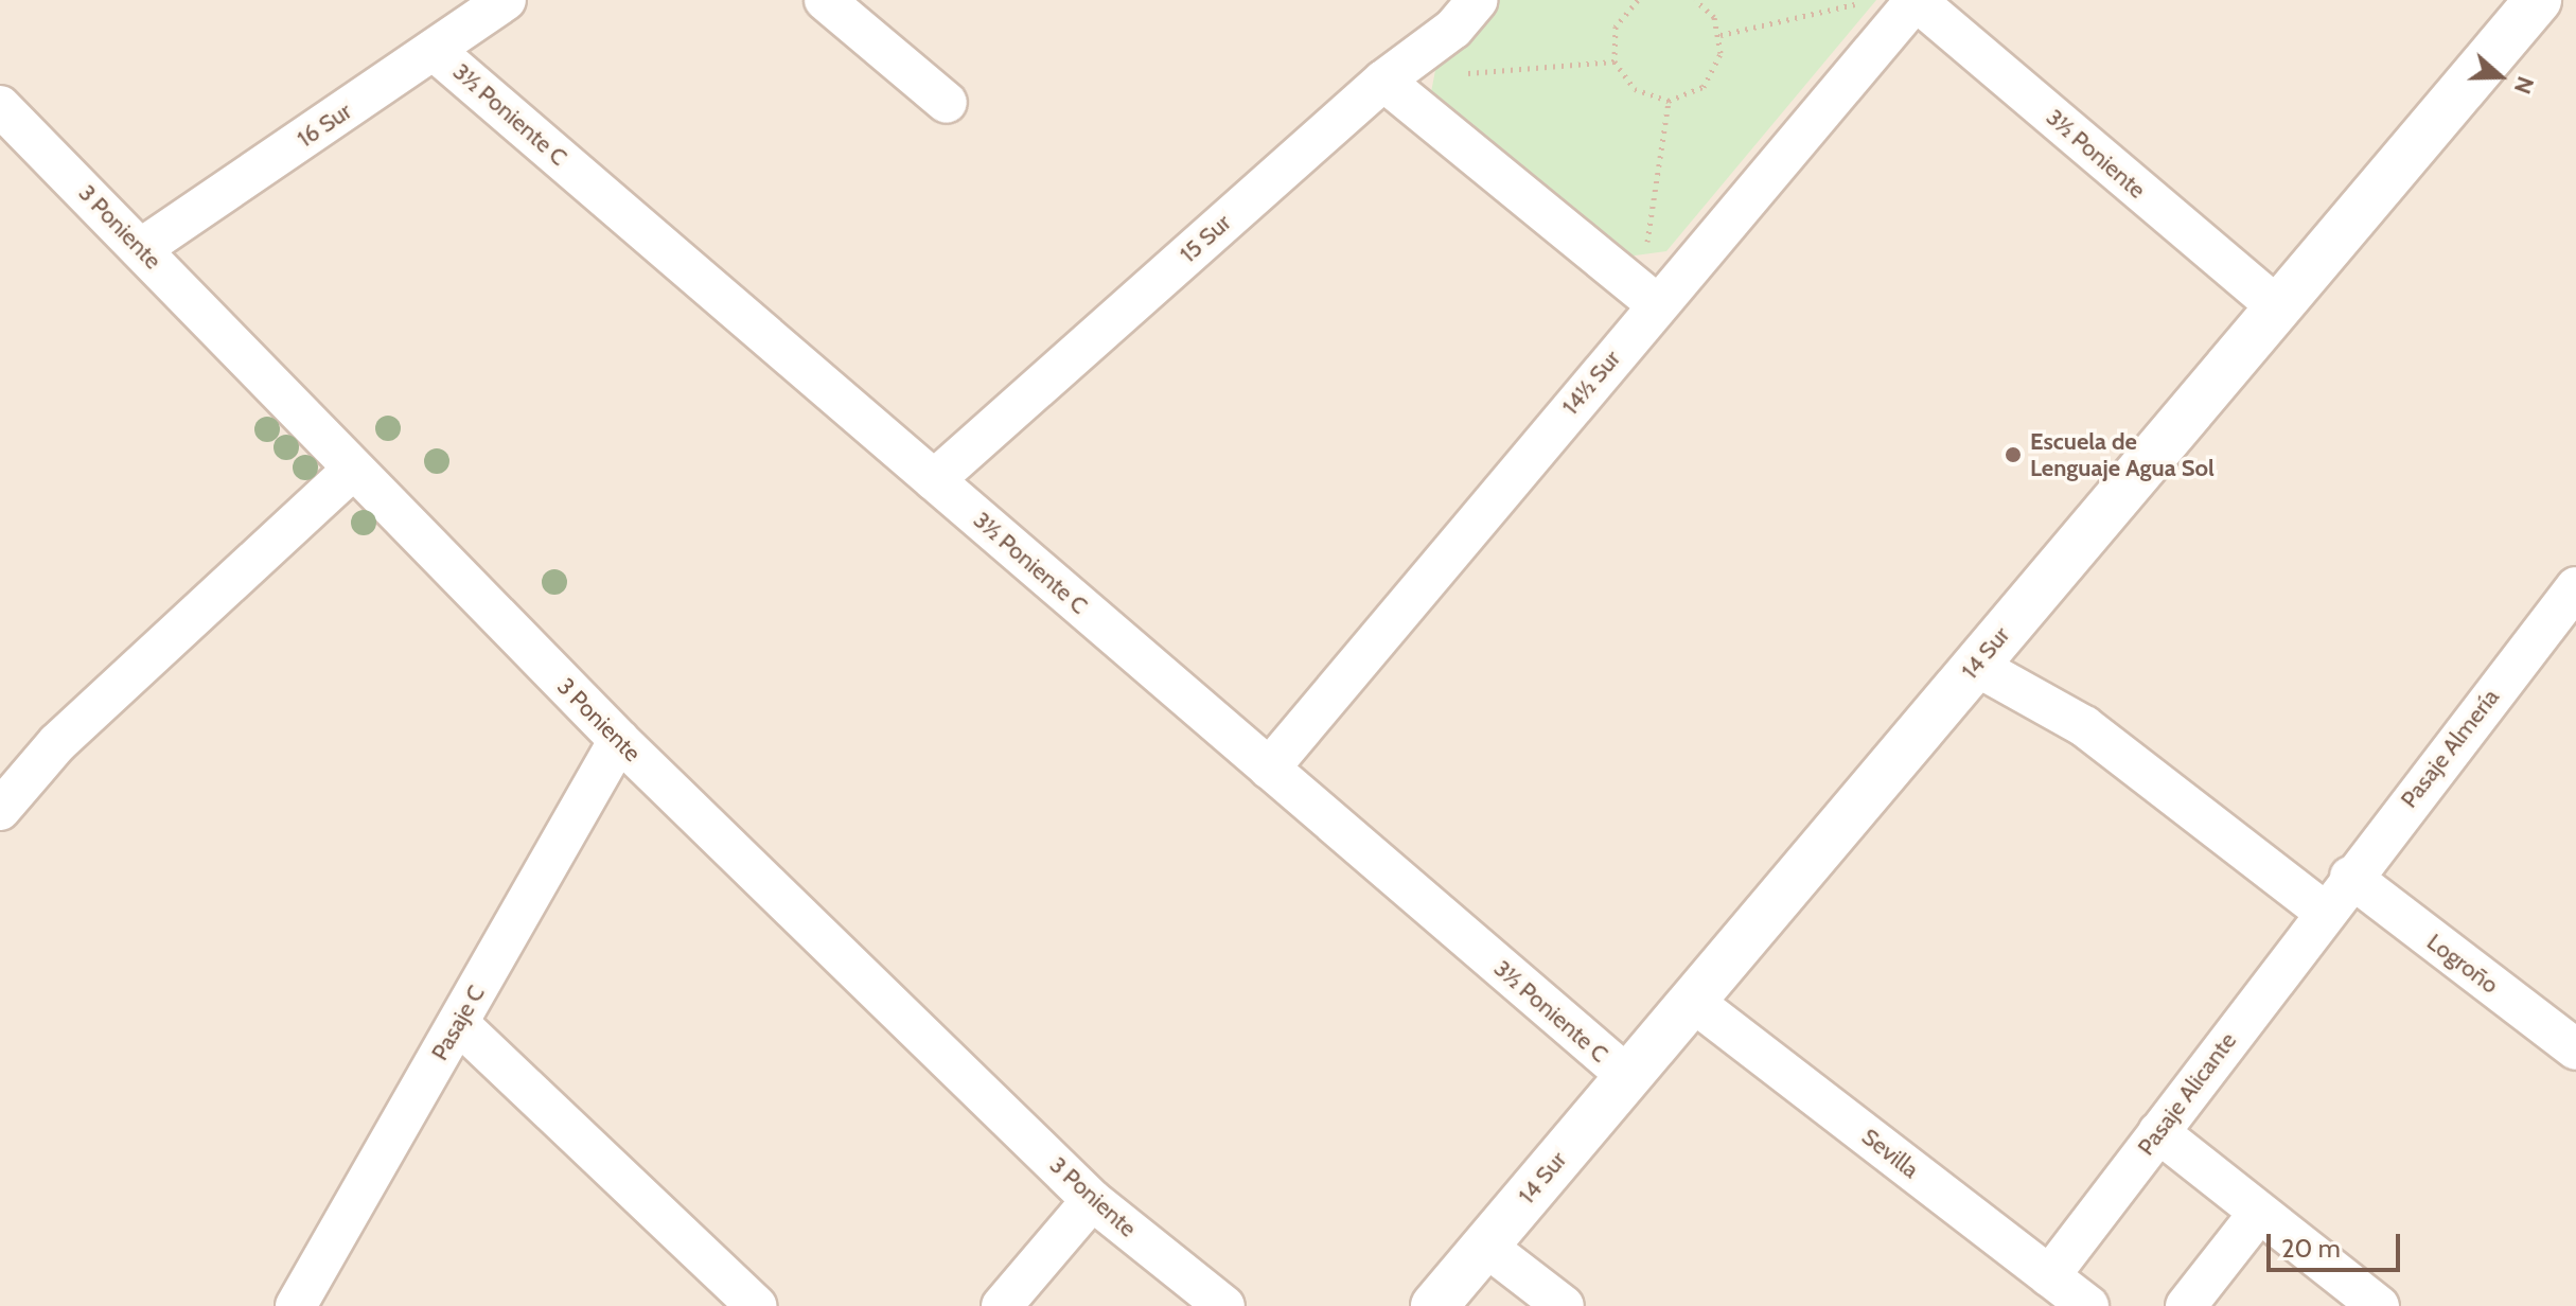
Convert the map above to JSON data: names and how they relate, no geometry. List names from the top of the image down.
{
  "streets": {
    "street": [
      "3½ Poniente C",
      "16 Sur",
      "3½ Poniente",
      "3 Poniente",
      "15 Sur",
      "14½ Sur",
      "14 Sur",
      "Pasaje Almería",
      "Logroño",
      "Pasaje C",
      "Pasaje Alicante",
      "Sevilla"
    ]
  },
  "crossings": [
    ["3½ Poniente C", "16 Sur"],
    ["3½ Poniente C", "15 Sur"],
    ["3½ Poniente C", "14½ Sur"],
    ["3½ Poniente C", "14 Sur"],
    ["16 Sur", "3 Poniente"],
    ["3½ Poniente", "14½ Sur"],
    ["3½ Poniente", "14 Sur"],
    ["3 Poniente", "Pasaje C"],
    ["14 Sur", "Sevilla"],
    ["Pasaje Almería", "Logroño"],
    ["Pasaje Almería", "Pasaje Alicante"],
    ["Pasaje Alicante", "Sevilla"]
  ],
  "places": ["Escuela de Lenguaje Agua Sol"],
  "scale_bar": "20 m",
  "north": "right"
}
